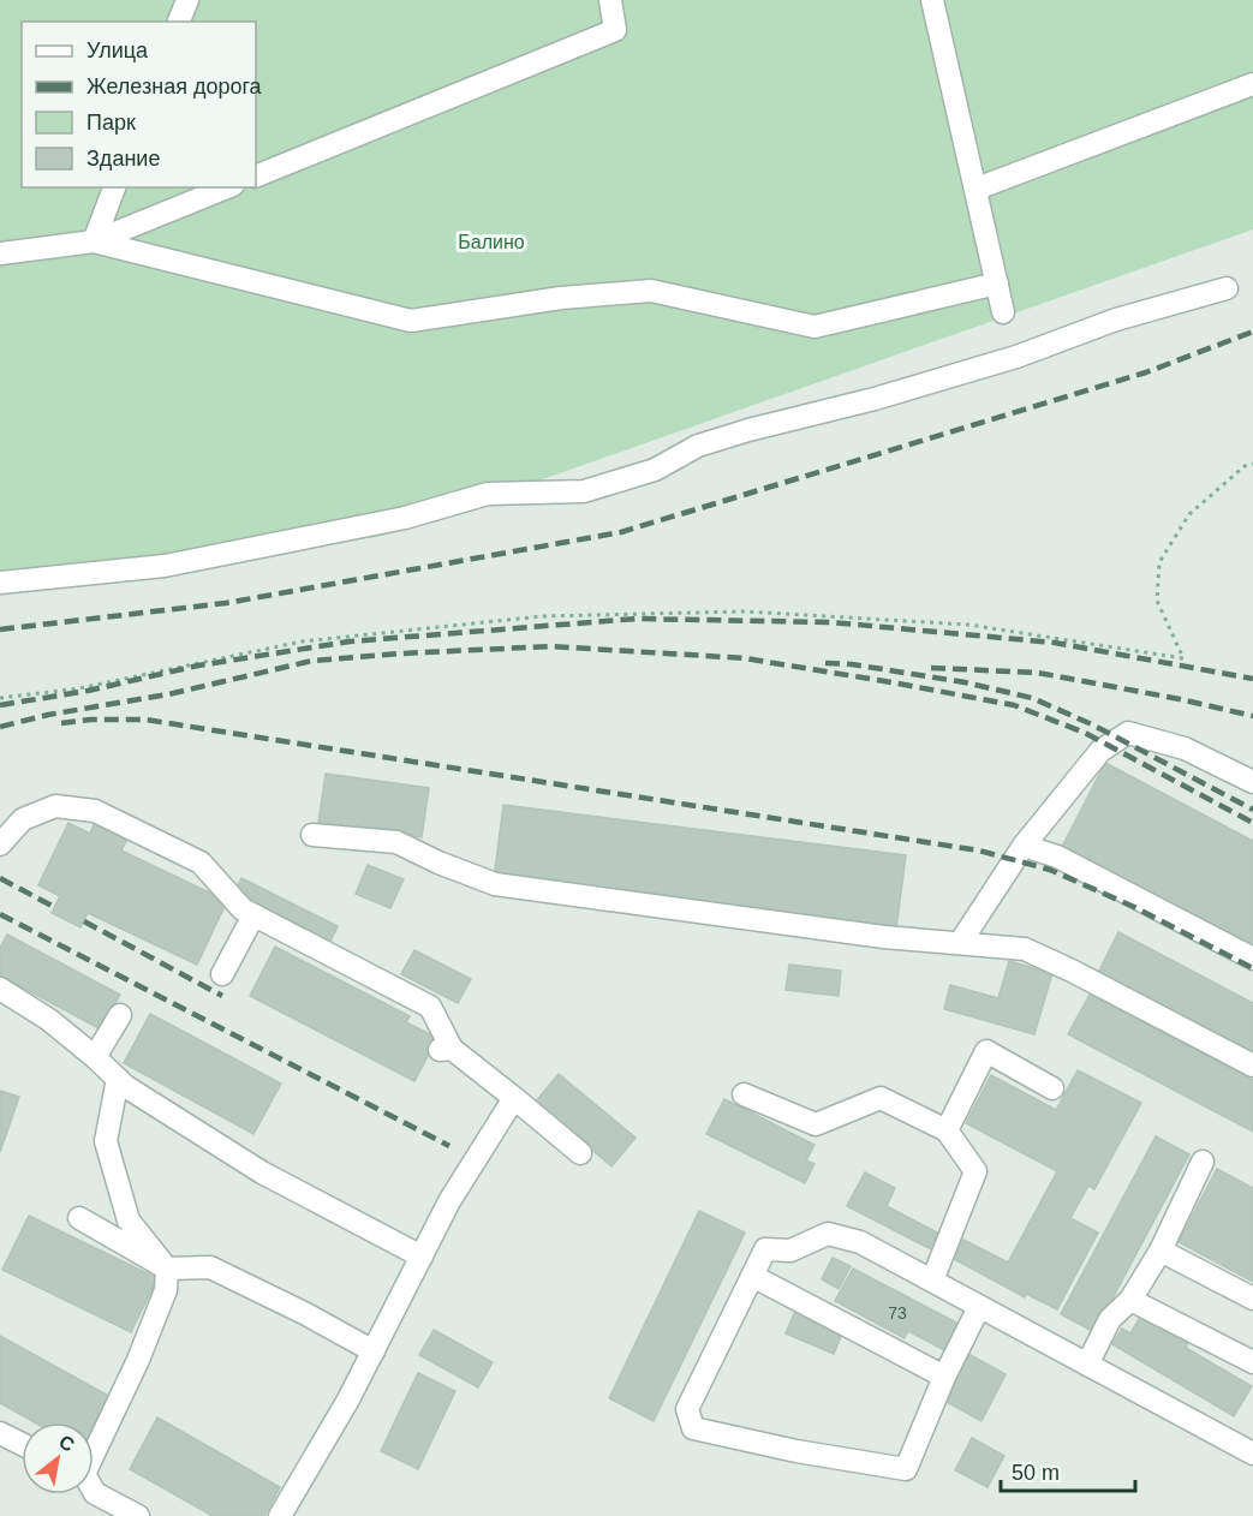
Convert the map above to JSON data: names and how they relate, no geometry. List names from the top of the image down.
{
  "parks": ["Балино"],
  "house_numbers": ["73"],
  "legend": [
    "Улица",
    "Железная дорога",
    "Парк",
    "Здание"
  ],
  "scale_bar": "50 m",
  "north": "top right"
}
